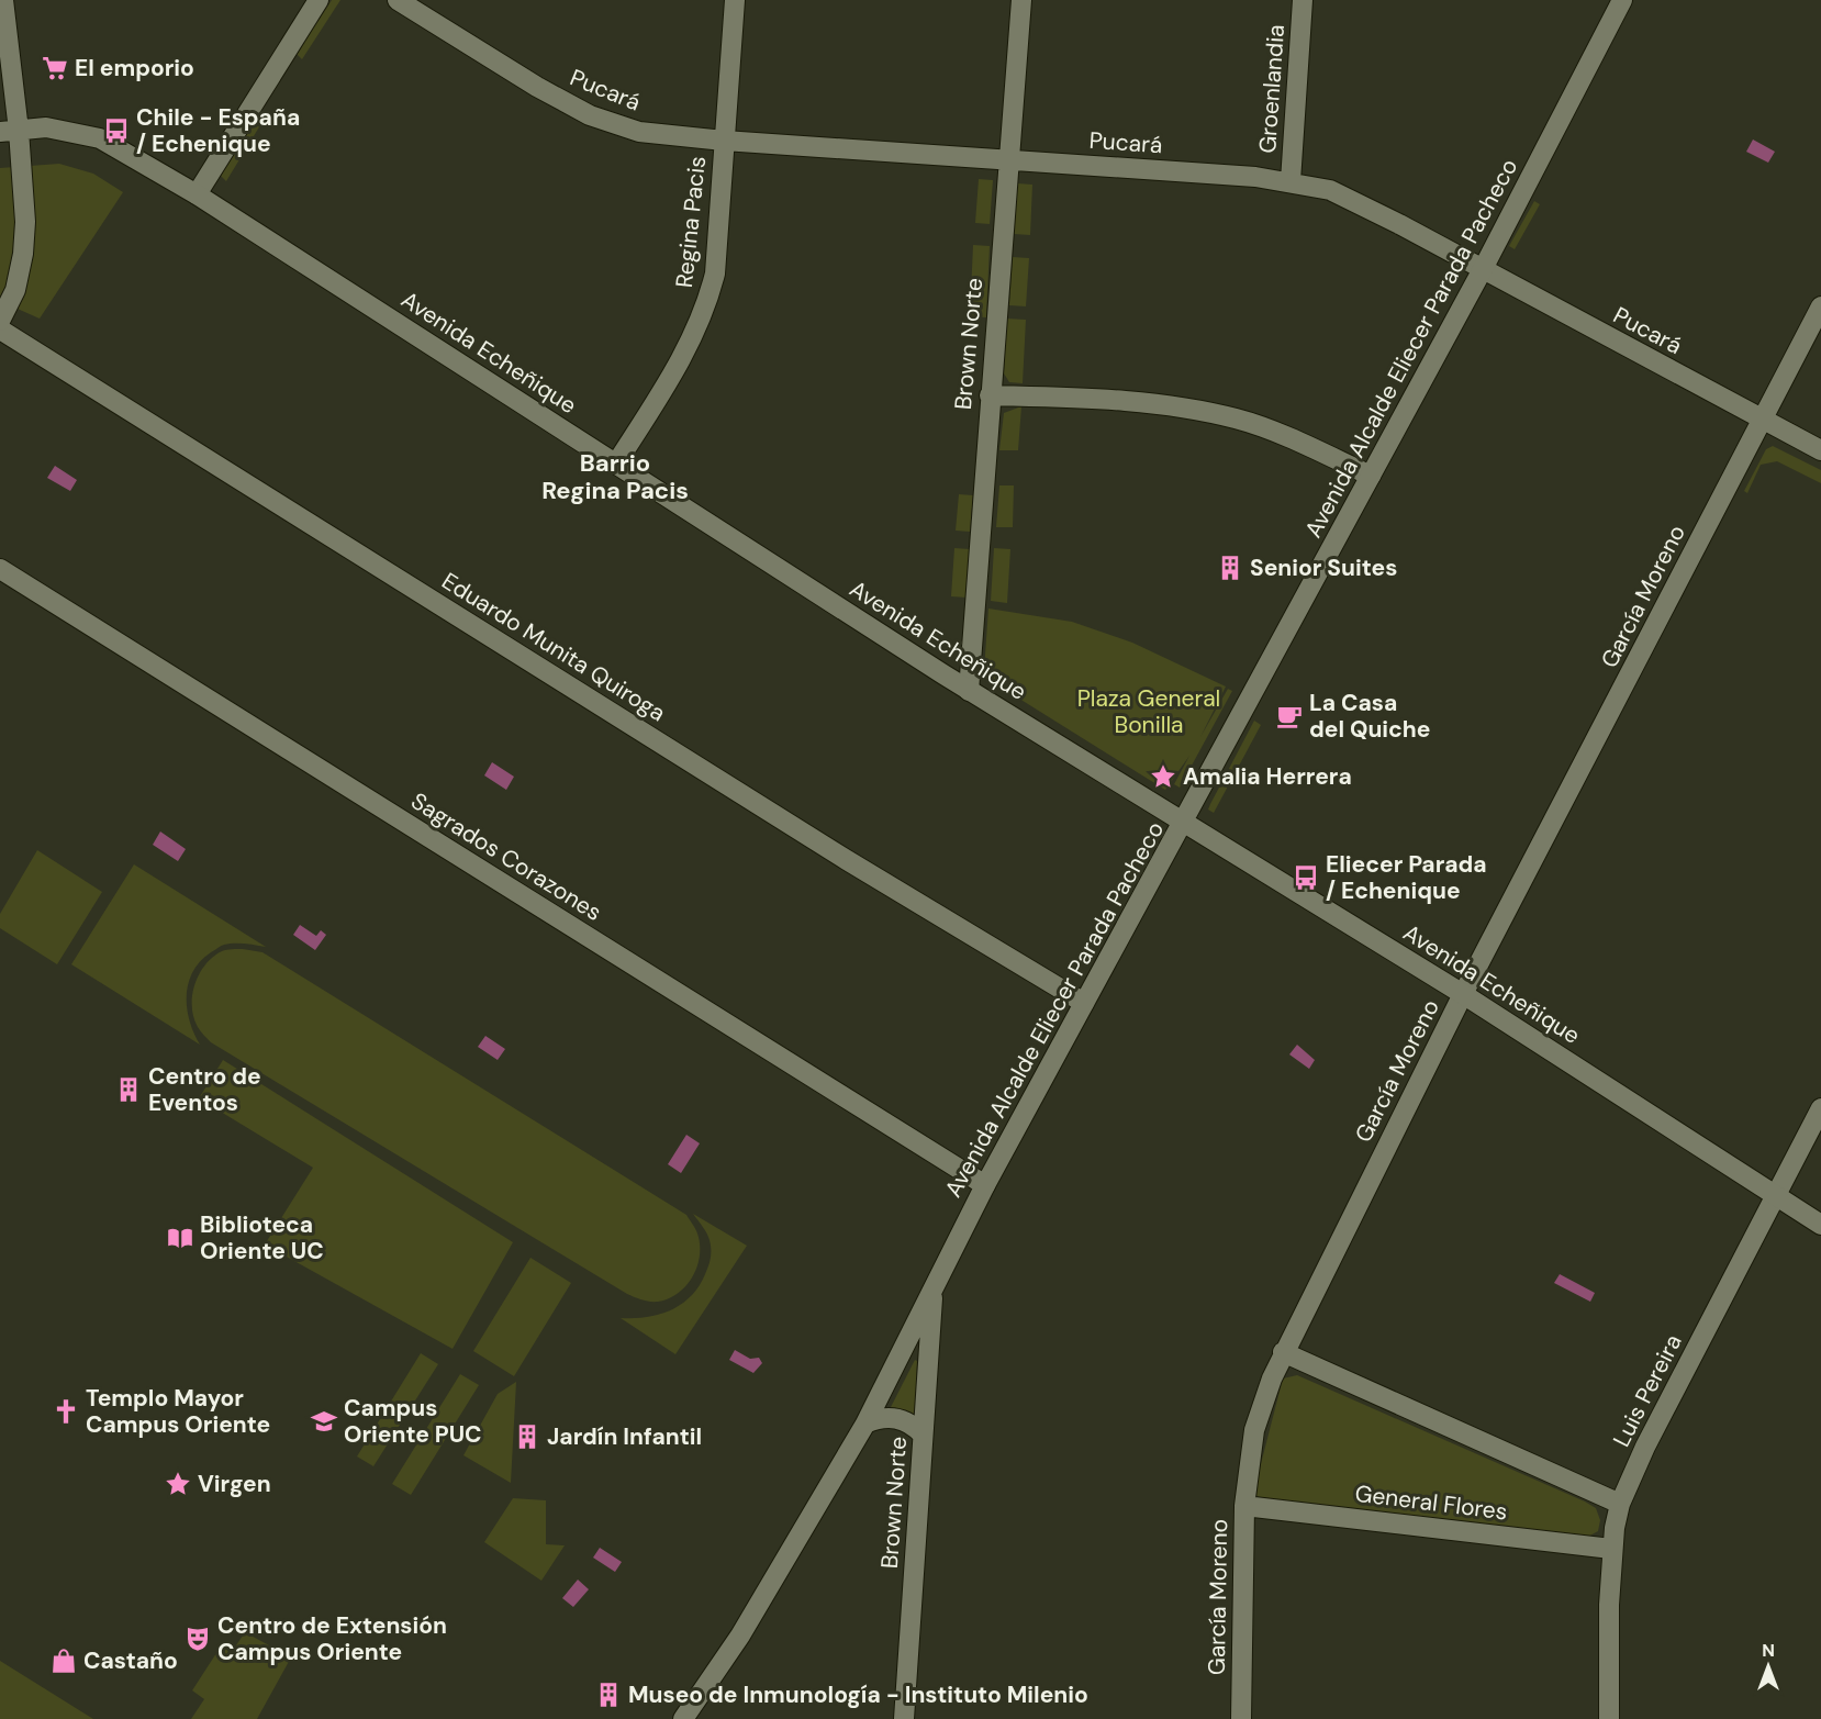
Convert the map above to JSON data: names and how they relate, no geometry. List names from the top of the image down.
{
  "streets": {
    "street": [
      "Groenlandia",
      "Pucará",
      "Regina Pacis",
      "Brown Norte",
      "Avenida Alcalde Eliecer Parada Pacheco",
      "Avenida Echeñique",
      "García Moreno",
      "Eduardo Munita Quiroga",
      "Sagrados Corazones",
      "Luis Pereira",
      "General Flores"
    ]
  },
  "crossings": [
    ["Groenlandia", "Pucará"],
    ["Pucará", "Regina Pacis"],
    ["Pucará", "Brown Norte"],
    ["Pucará", "Avenida Alcalde Eliecer Parada Pacheco"],
    ["Pucará", "García Moreno"],
    ["Regina Pacis", "Avenida Echeñique"],
    ["Brown Norte", "Avenida Alcalde Eliecer Parada Pacheco"],
    ["Brown Norte", "Avenida Echeñique"],
    ["Avenida Alcalde Eliecer Parada Pacheco", "Avenida Echeñique"],
    ["Avenida Alcalde Eliecer Parada Pacheco", "Eduardo Munita Quiroga"],
    ["Avenida Alcalde Eliecer Parada Pacheco", "Sagrados Corazones"],
    ["Avenida Echeñique", "García Moreno"],
    ["Avenida Echeñique", "Luis Pereira"],
    ["García Moreno", "General Flores"],
    ["Luis Pereira", "General Flores"]
  ],
  "districts": ["Barrio Regina Pacis"],
  "parks": ["Plaza General Bonilla"],
  "places": {
    "supermarket": ["El emporio"],
    "bus stop": ["Chile - España / Echenique", "Eliecer Parada / Echenique"],
    "building": [
      "Senior Suites",
      "Centro de Eventos",
      "Jardín Infantil",
      "Museo de Inmunología - Instituto Milenio"
    ],
    "cafe": ["La Casa del Quiche"],
    "place": ["Amalia Herrera", "Virgen"],
    "library": ["Biblioteca Oriente UC"],
    "church": ["Templo Mayor Campus Oriente"],
    "school or university": ["Campus Oriente PUC"],
    "theatre": ["Centro de Extensión Campus Oriente"],
    "shop": ["Castaño"]
  },
  "north": "top"
}
